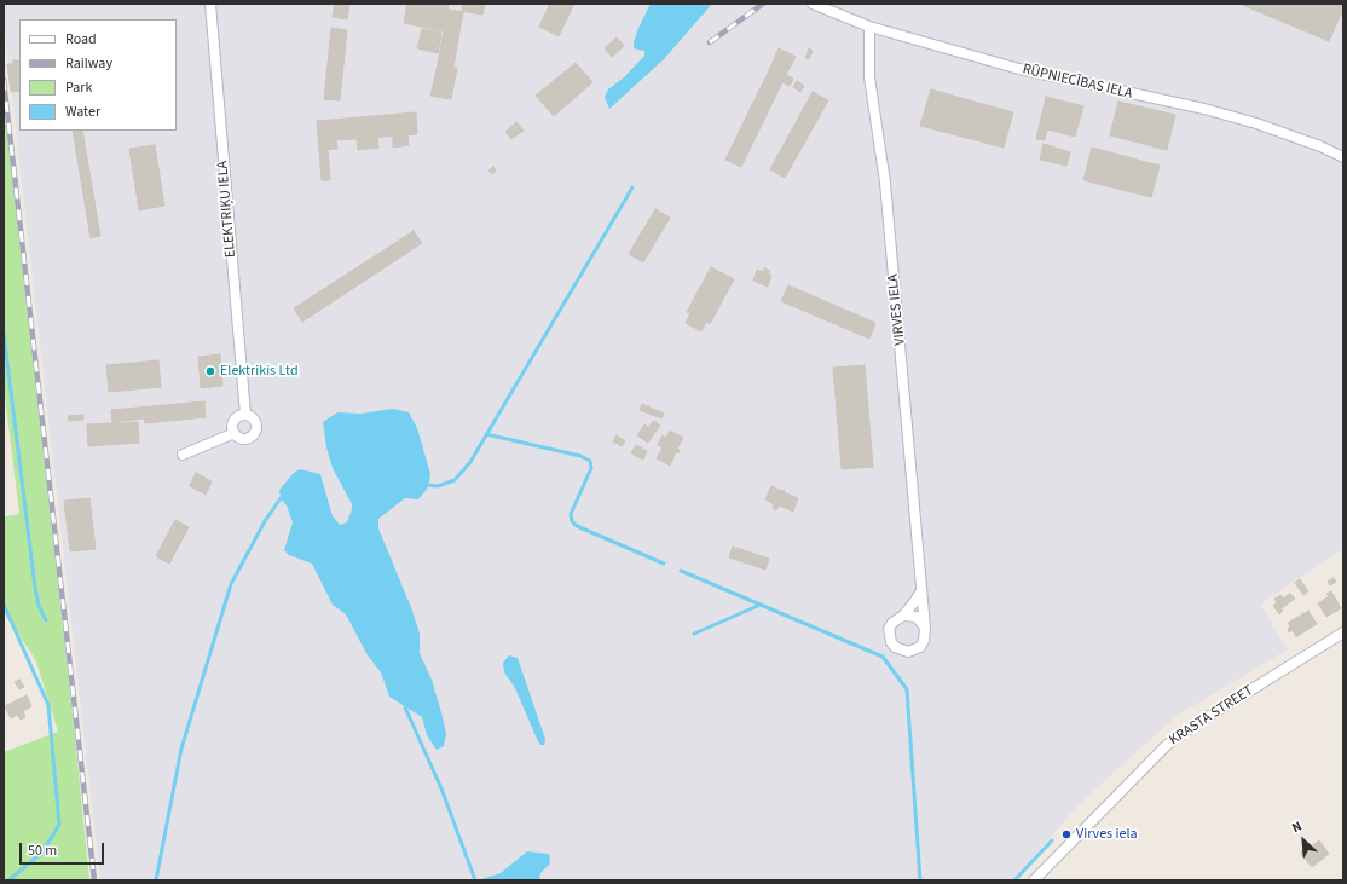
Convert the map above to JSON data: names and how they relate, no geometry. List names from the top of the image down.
{
  "streets": {
    "street": [
      "RŪPNIECĪBAS IELA",
      "ELEKTRIĶU IELA",
      "VIRVES IELA",
      "KRASTA STREET"
    ]
  },
  "crossings": [
    ["RŪPNIECĪBAS IELA", "VIRVES IELA"]
  ],
  "places": ["Elektrikis Ltd", "Virves iela"],
  "legend": [
    "Road",
    "Railway",
    "Park",
    "Water"
  ],
  "scale_bar": "50 m",
  "north": "top left"
}
